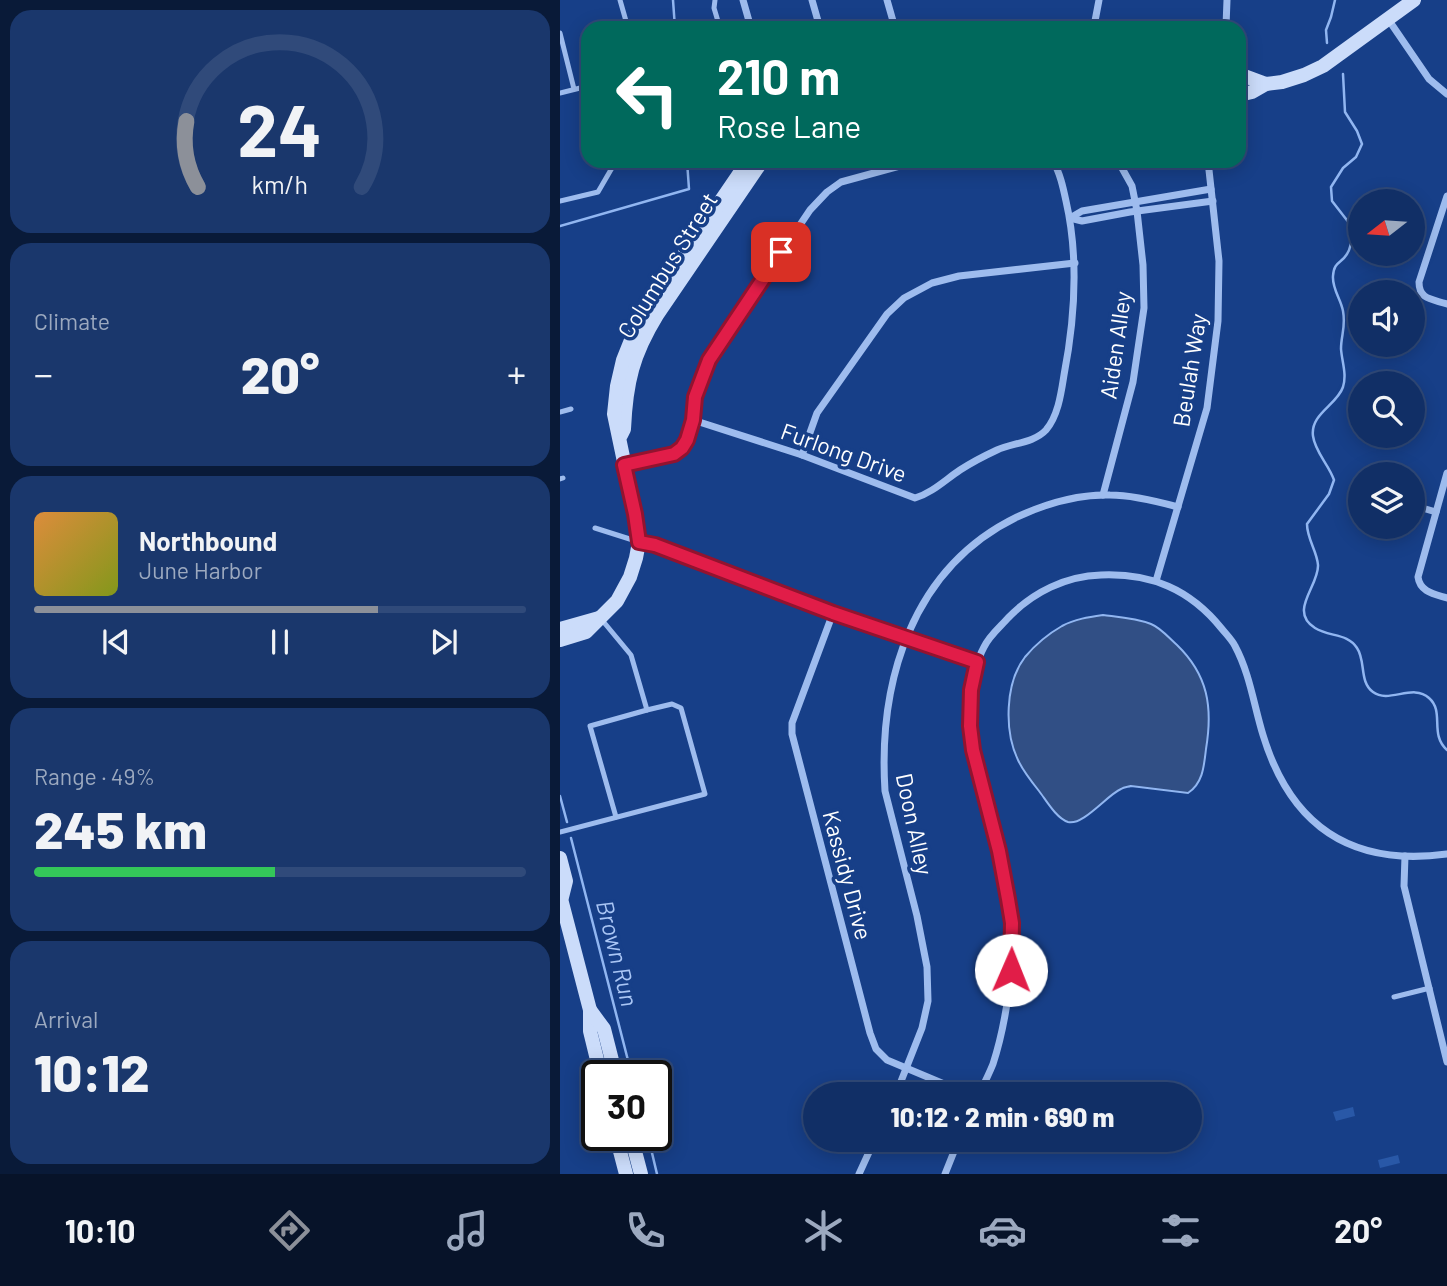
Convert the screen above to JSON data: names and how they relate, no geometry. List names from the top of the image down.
{
  "streets": {
    "street": [
      "Columbus Street",
      "Aiden Alley",
      "Beulah Way",
      "Furlong Drive",
      "Doon Alley",
      "Kassidy Drive"
    ]
  },
  "crossings": [
    ["Aiden Alley", "Doon Alley"],
    ["Beulah Way", "Doon Alley"],
    ["Doon Alley", "Kassidy Drive"]
  ],
  "water": ["Brown Run"],
  "north": "left",
  "page": {
    "turn": ["210 m", "Rose Lane"],
    "tile": [
      "Climate",
      ["Range · 49%", "245 km"],
      ["Arrival", "10:12"]
    ],
    "heat": ["−", "20°", "+"],
    "song": ["Northbound", "June Harbor"],
    "limit": "30",
    "trip": "10:12 · 2 min · 690 m",
    "tabs": ["10:10", "20°"],
    "gauge": ["24", "km/h"]
  }
}
